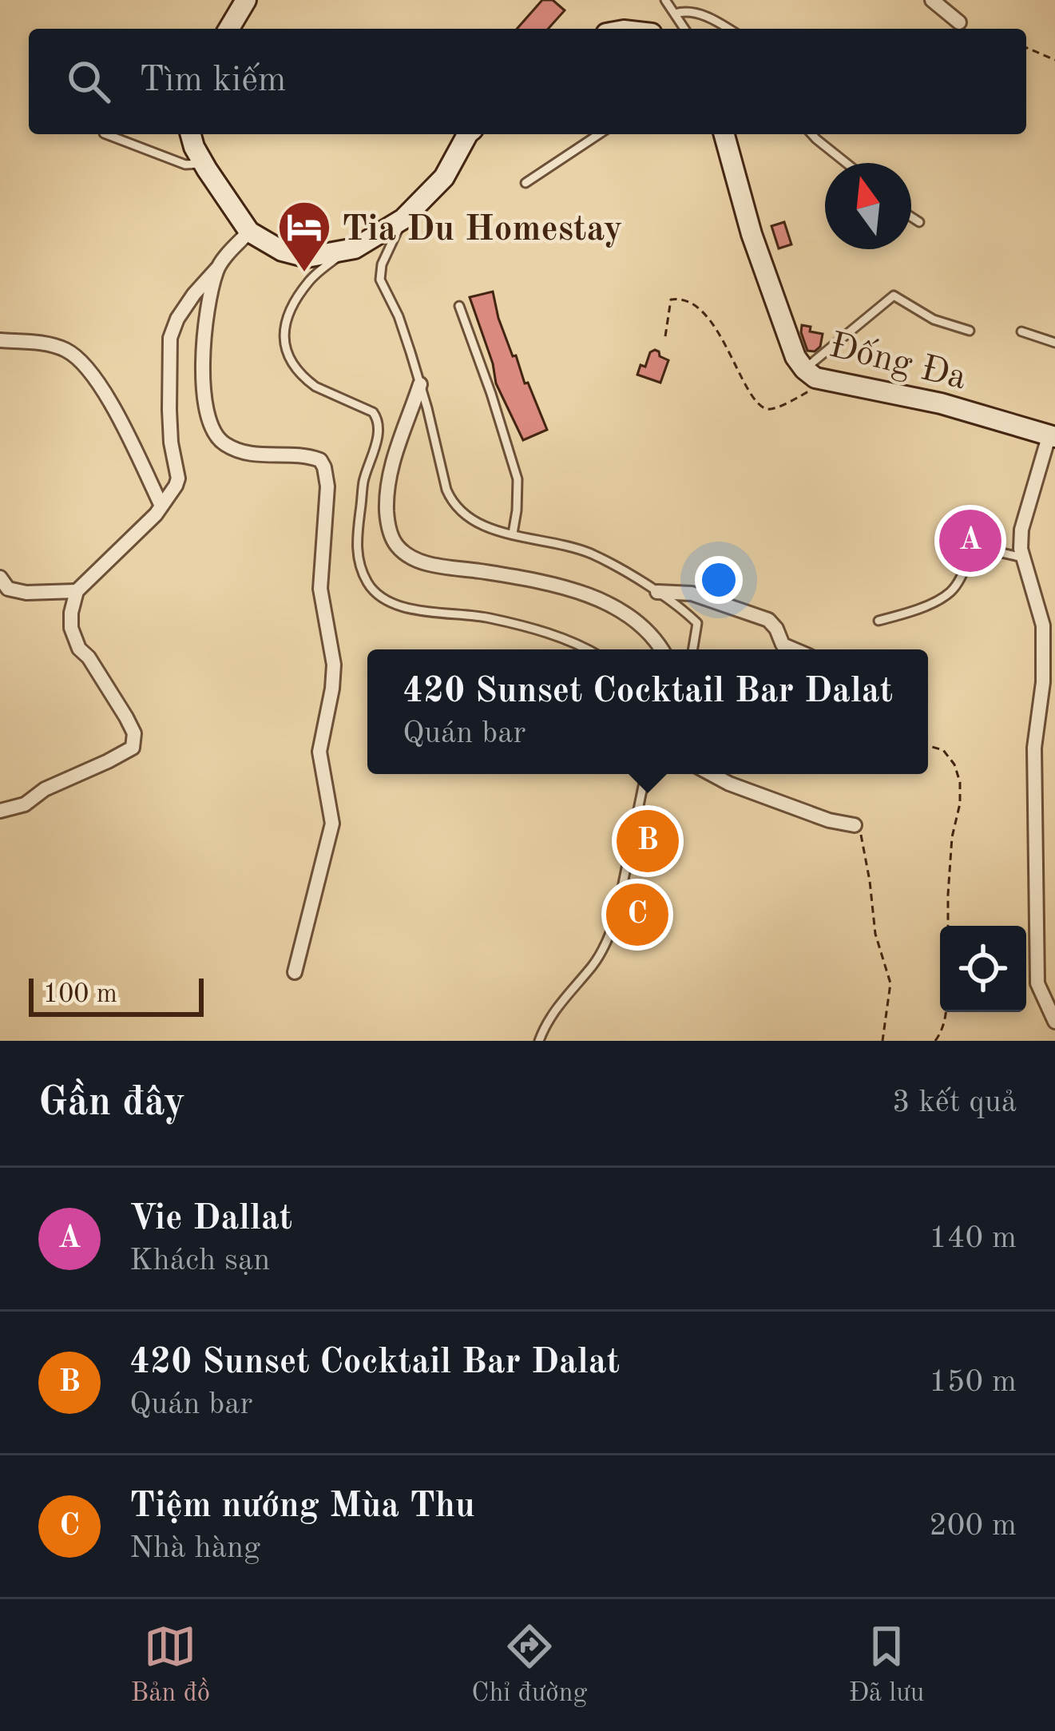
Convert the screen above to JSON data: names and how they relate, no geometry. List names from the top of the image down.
{
  "streets": {
    "street": ["Đống Đa"]
  },
  "places": {
    "hotel": ["Tia Du Homestay"]
  },
  "scale_bar": "100 m",
  "north": "top",
  "page": {
    "search": "Tìm kiếm",
    "pins": ["A", "B", "C"],
    "popup": ["420 Sunset Cocktail Bar Dalat", "Quán bar"],
    "scale": "100 m",
    "heading": ["Gần đây", "3 kết quả"],
    "list": [
      {
        "mark": "A",
        "name": "Vie Dallat",
        "note": "Khách sạn",
        "value": "140 m"
      },
      {
        "mark": "B",
        "name": "420 Sunset Cocktail Bar Dalat",
        "note": "Quán bar",
        "value": "150 m"
      },
      {
        "mark": "C",
        "name": "Tiệm nướng Mùa Thu",
        "note": "Nhà hàng",
        "value": "200 m"
      }
    ],
    "nav": ["Bản đồ", "Chỉ đường", "Đã lưu"]
  }
}
